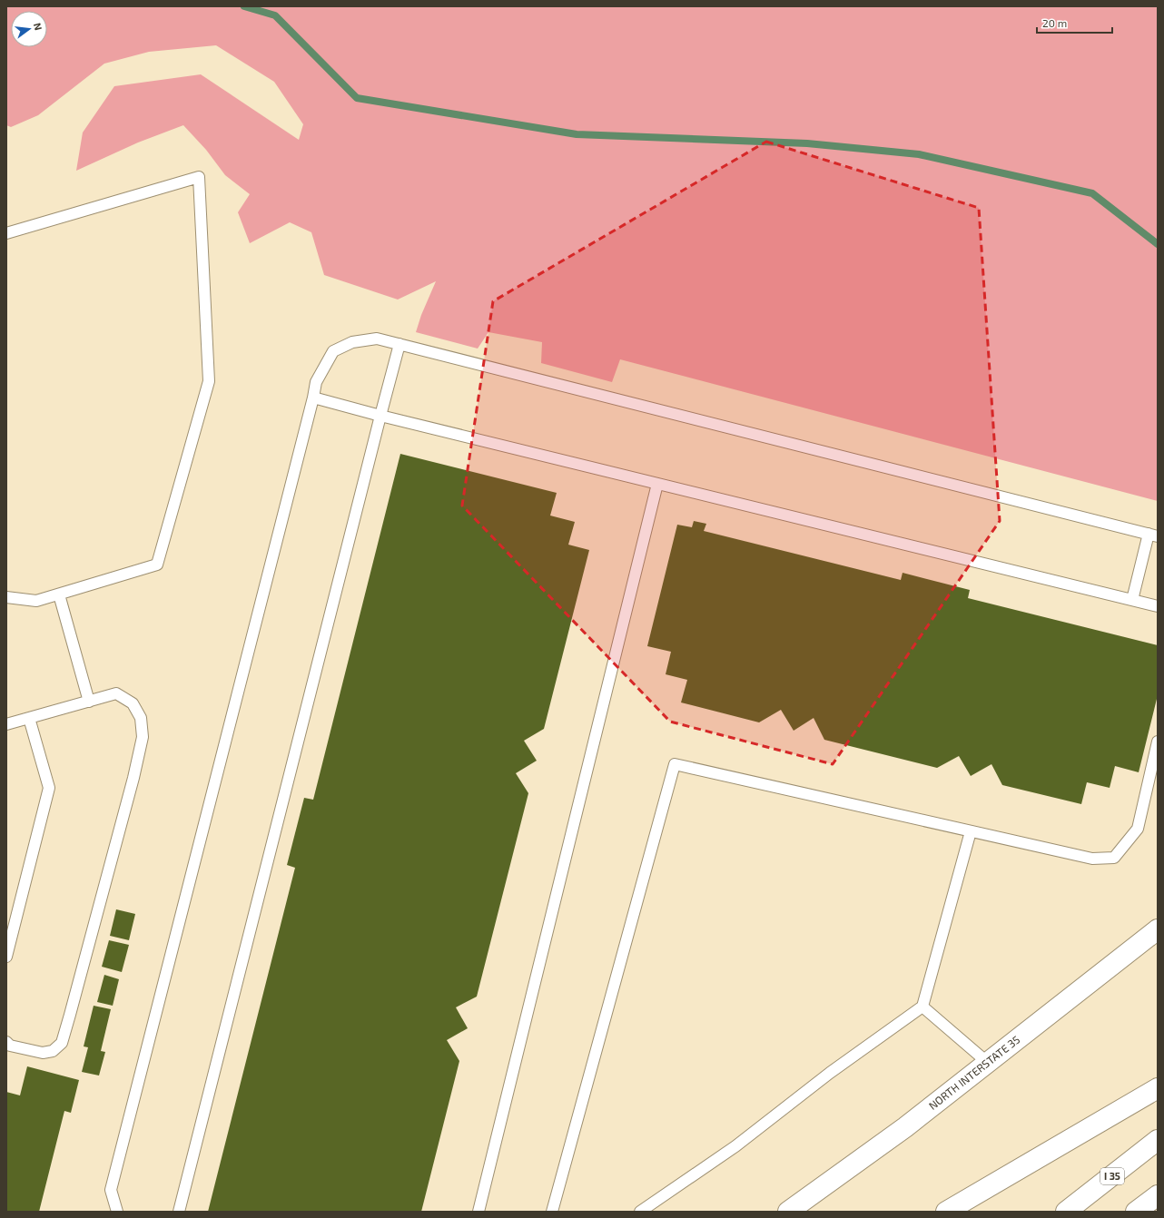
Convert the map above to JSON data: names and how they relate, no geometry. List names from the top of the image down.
{
  "streets": {
    "main road": ["NORTH INTERSTATE 35", "I 35"]
  },
  "scale_bar": "20 m",
  "north": "right"
}
